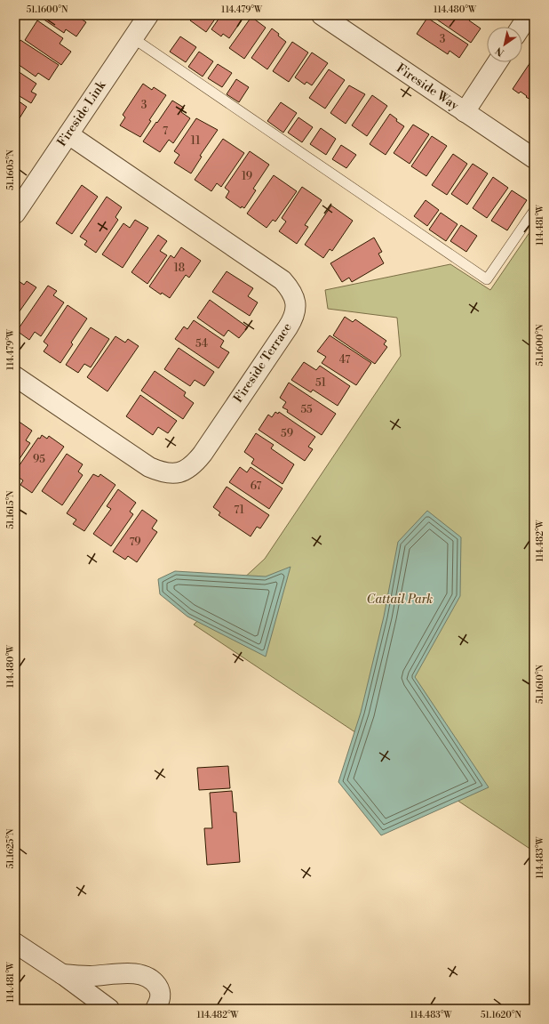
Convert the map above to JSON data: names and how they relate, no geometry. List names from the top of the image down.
{
  "streets": {
    "street": ["Fireside Way", "Fireside Link", "Fireside Terrace"]
  },
  "crossings": [
    ["Fireside Link", "Fireside Terrace"]
  ],
  "parks": ["Cattail Park"],
  "house_numbers": [
    "3",
    "3",
    "7",
    "11",
    "19",
    "18",
    "54",
    "47",
    "51",
    "55",
    "59",
    "95",
    "67",
    "71",
    "79"
  ],
  "north": "bottom left",
  "coordinates": [
    "51.1600°N",
    "114.479°W",
    "114.480°W",
    "51.1605°N",
    "114.481°W",
    "51.1615°N",
    "114.482°W",
    "51.1610°N",
    "51.1625°N",
    "114.483°W",
    "51.1620°N"
  ]
}
